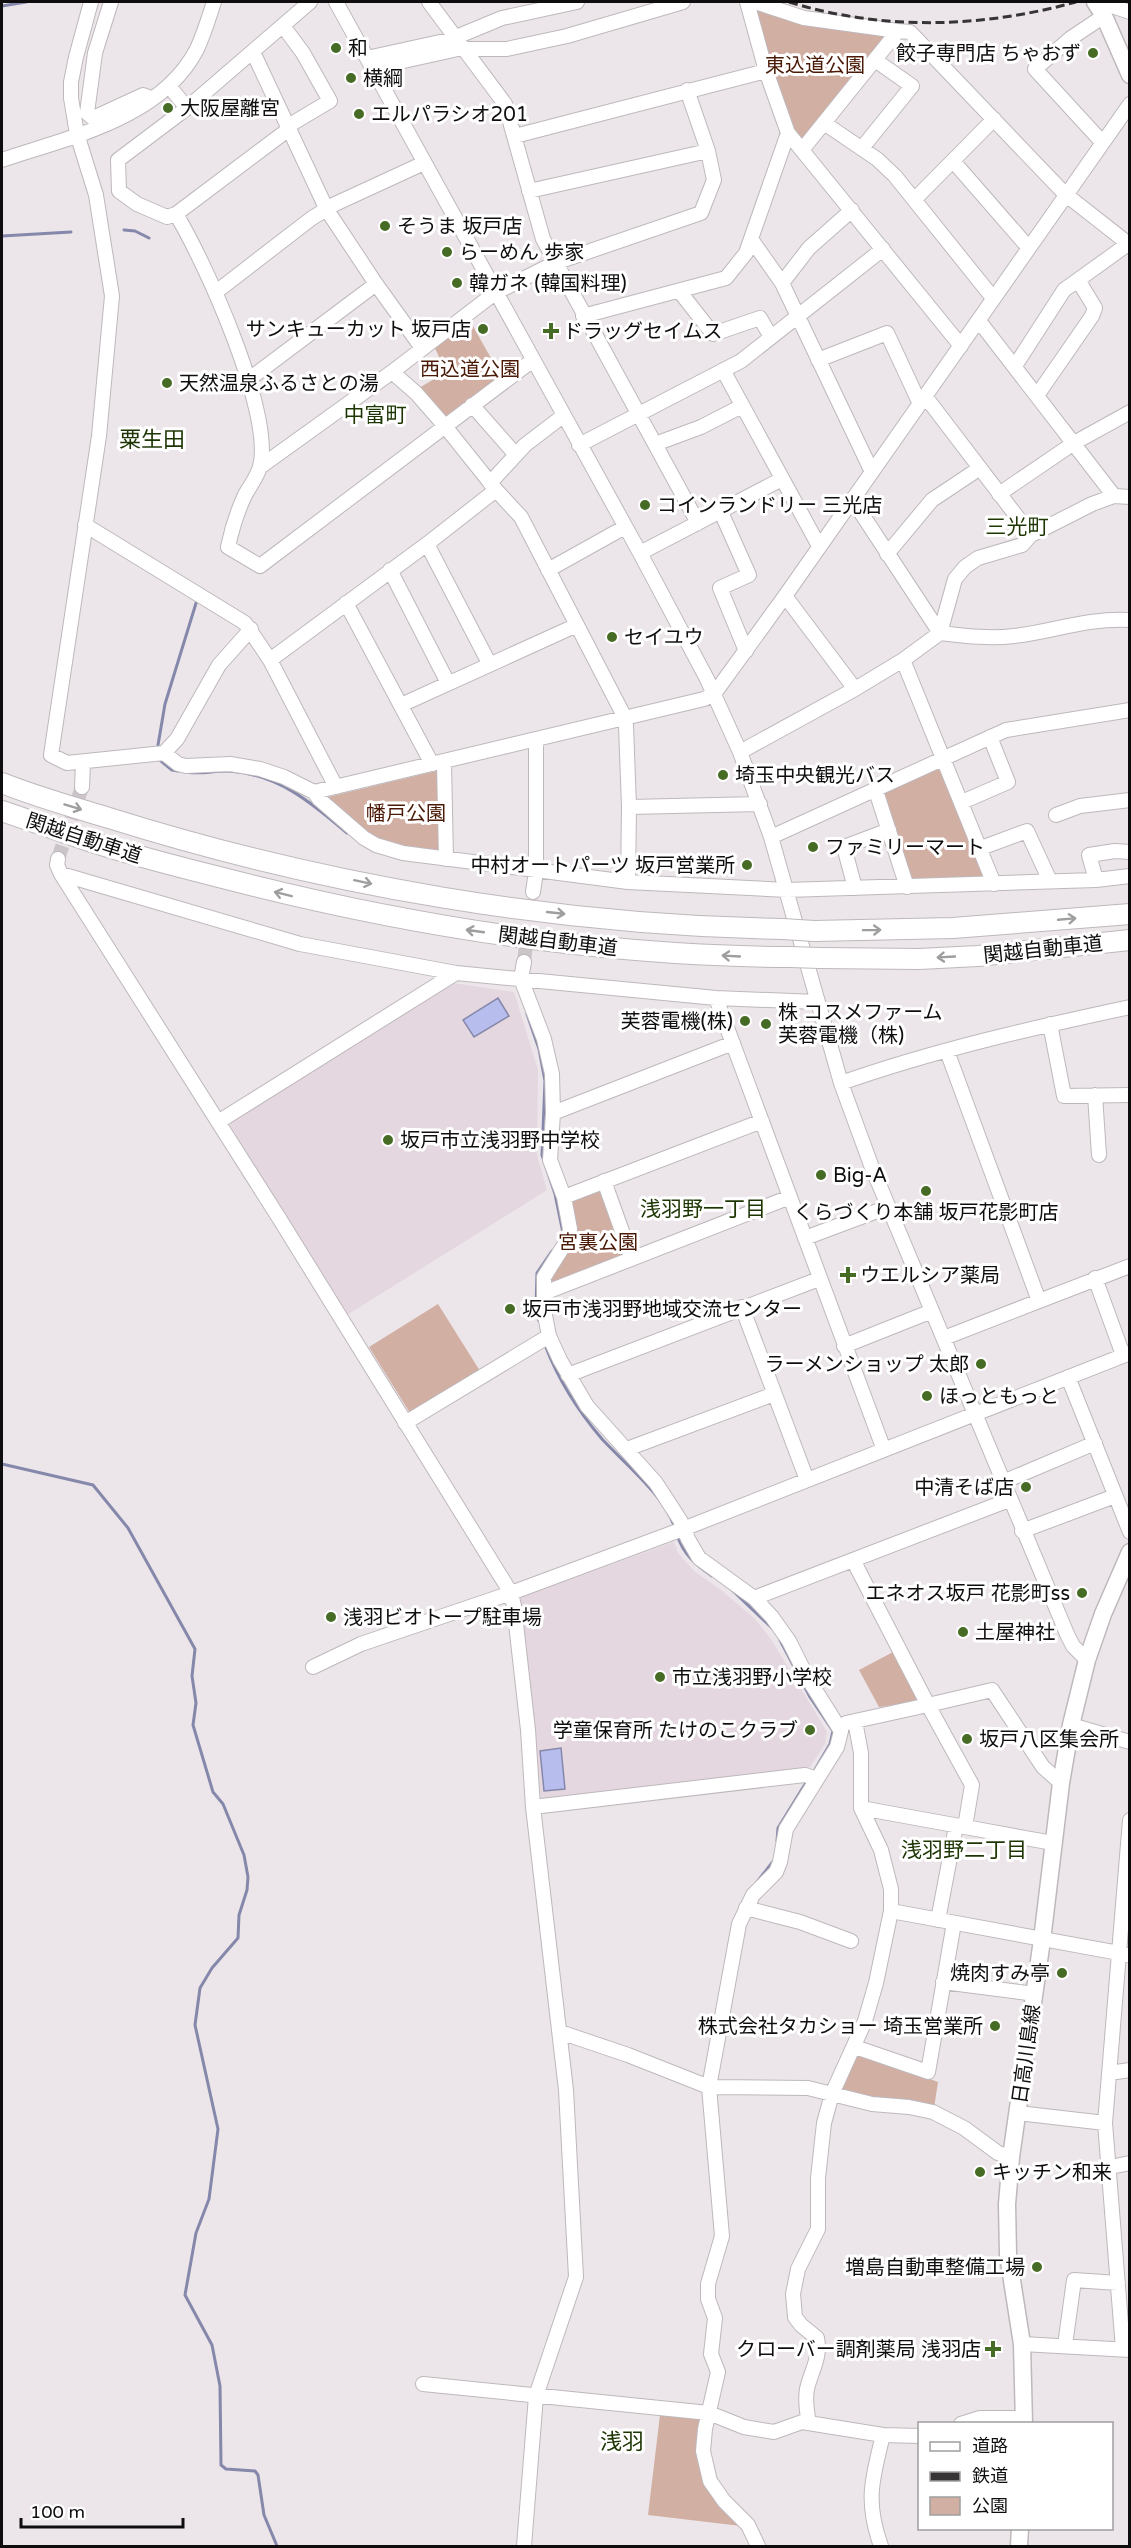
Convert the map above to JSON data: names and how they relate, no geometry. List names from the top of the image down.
{
  "streets": {
    "highway": ["関越自動車道"],
    "main road": ["日高川島線"]
  },
  "districts": [
    "中富町",
    "粟生田",
    "三光町",
    "浅羽野一丁目",
    "浅羽野二丁目",
    "浅羽"
  ],
  "parks": [
    "東込道公園",
    "西込道公園",
    "幡戸公園",
    "宮裏公園"
  ],
  "places": {
    "other": [
      "和",
      "餃子専門店 ちゃおず",
      "横綱",
      "大阪屋離宮",
      "エルパラシオ201",
      "そうま 坂戸店",
      "らーめん 歩家",
      "韓ガネ (韓国料理)",
      "サンキューカット 坂戸店",
      "天然温泉ふるさとの湯",
      "コインランドリー 三光店",
      "セイユウ",
      "埼玉中央観光バス",
      "ファミリーマート",
      "中村オートパーツ 坂戸営業所",
      "芙蓉電機(株)",
      "株 コスメファーム 芙蓉電機（株)",
      "坂戸市立浅羽野中学校",
      "Big-A",
      "くらづくり本舗 坂戸花影町店",
      "坂戸市浅羽野地域交流センター",
      "ラーメンショップ 太郎",
      "ほっともっと",
      "中清そば店",
      "エネオス坂戸 花影町ss",
      "浅羽ビオトープ駐車場",
      "土屋神社",
      "市立浅羽野小学校",
      "学童保育所 たけのこクラブ",
      "坂戸八区集会所",
      "焼肉すみ亭",
      "株式会社タカショー 埼玉営業所",
      "キッチン和来",
      "増島自動車整備工場"
    ],
    "health": ["ドラッグセイムス", "ウエルシア薬局", "クローバー調剤薬局 浅羽店"]
  },
  "legend": ["道路", "鉄道", "公園"],
  "scale_bar": "100 m"
}
